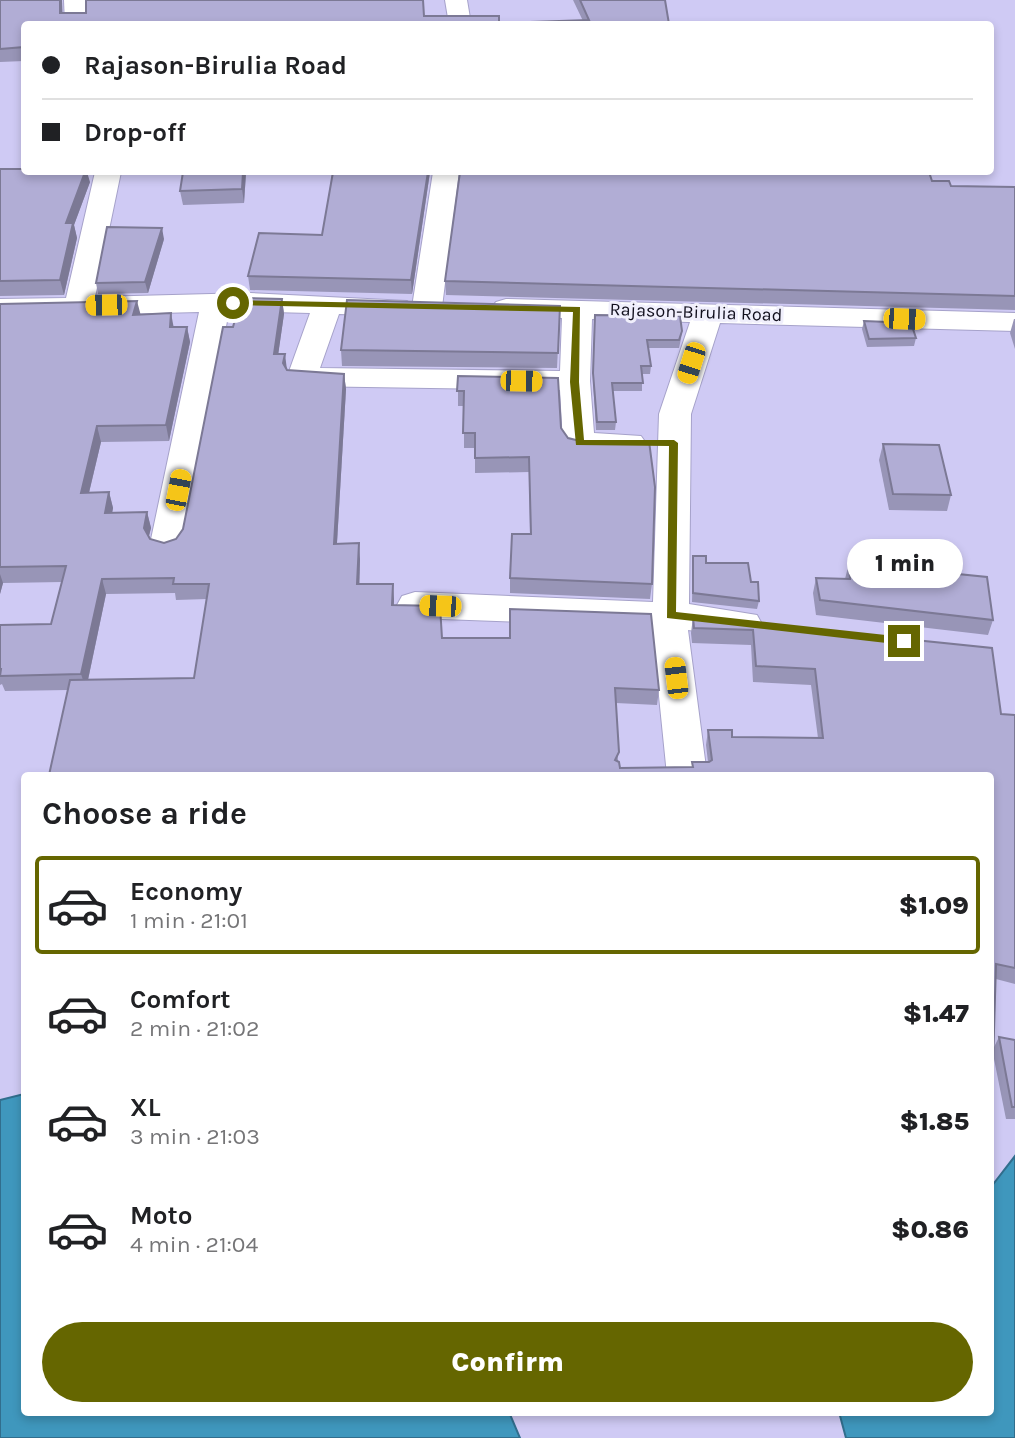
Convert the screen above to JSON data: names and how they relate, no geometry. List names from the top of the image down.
{
  "streets": {
    "street": ["Rajason-Birulia Road"]
  },
  "page": {
    "banner": ["Rajason-Birulia Road", "Drop-off"],
    "bubble": "1 min",
    "heading": "Choose a ride",
    "list": [
      {
        "name": "Economy",
        "note": "1 min · 21:01",
        "value": "$1.09"
      },
      {
        "name": "Comfort",
        "note": "2 min · 21:02",
        "value": "$1.47"
      },
      {
        "name": "XL",
        "note": "3 min · 21:03",
        "value": "$1.85"
      },
      {
        "name": "Moto",
        "note": "4 min · 21:04",
        "value": "$0.86"
      }
    ],
    "buttons": "Confirm"
  }
}
